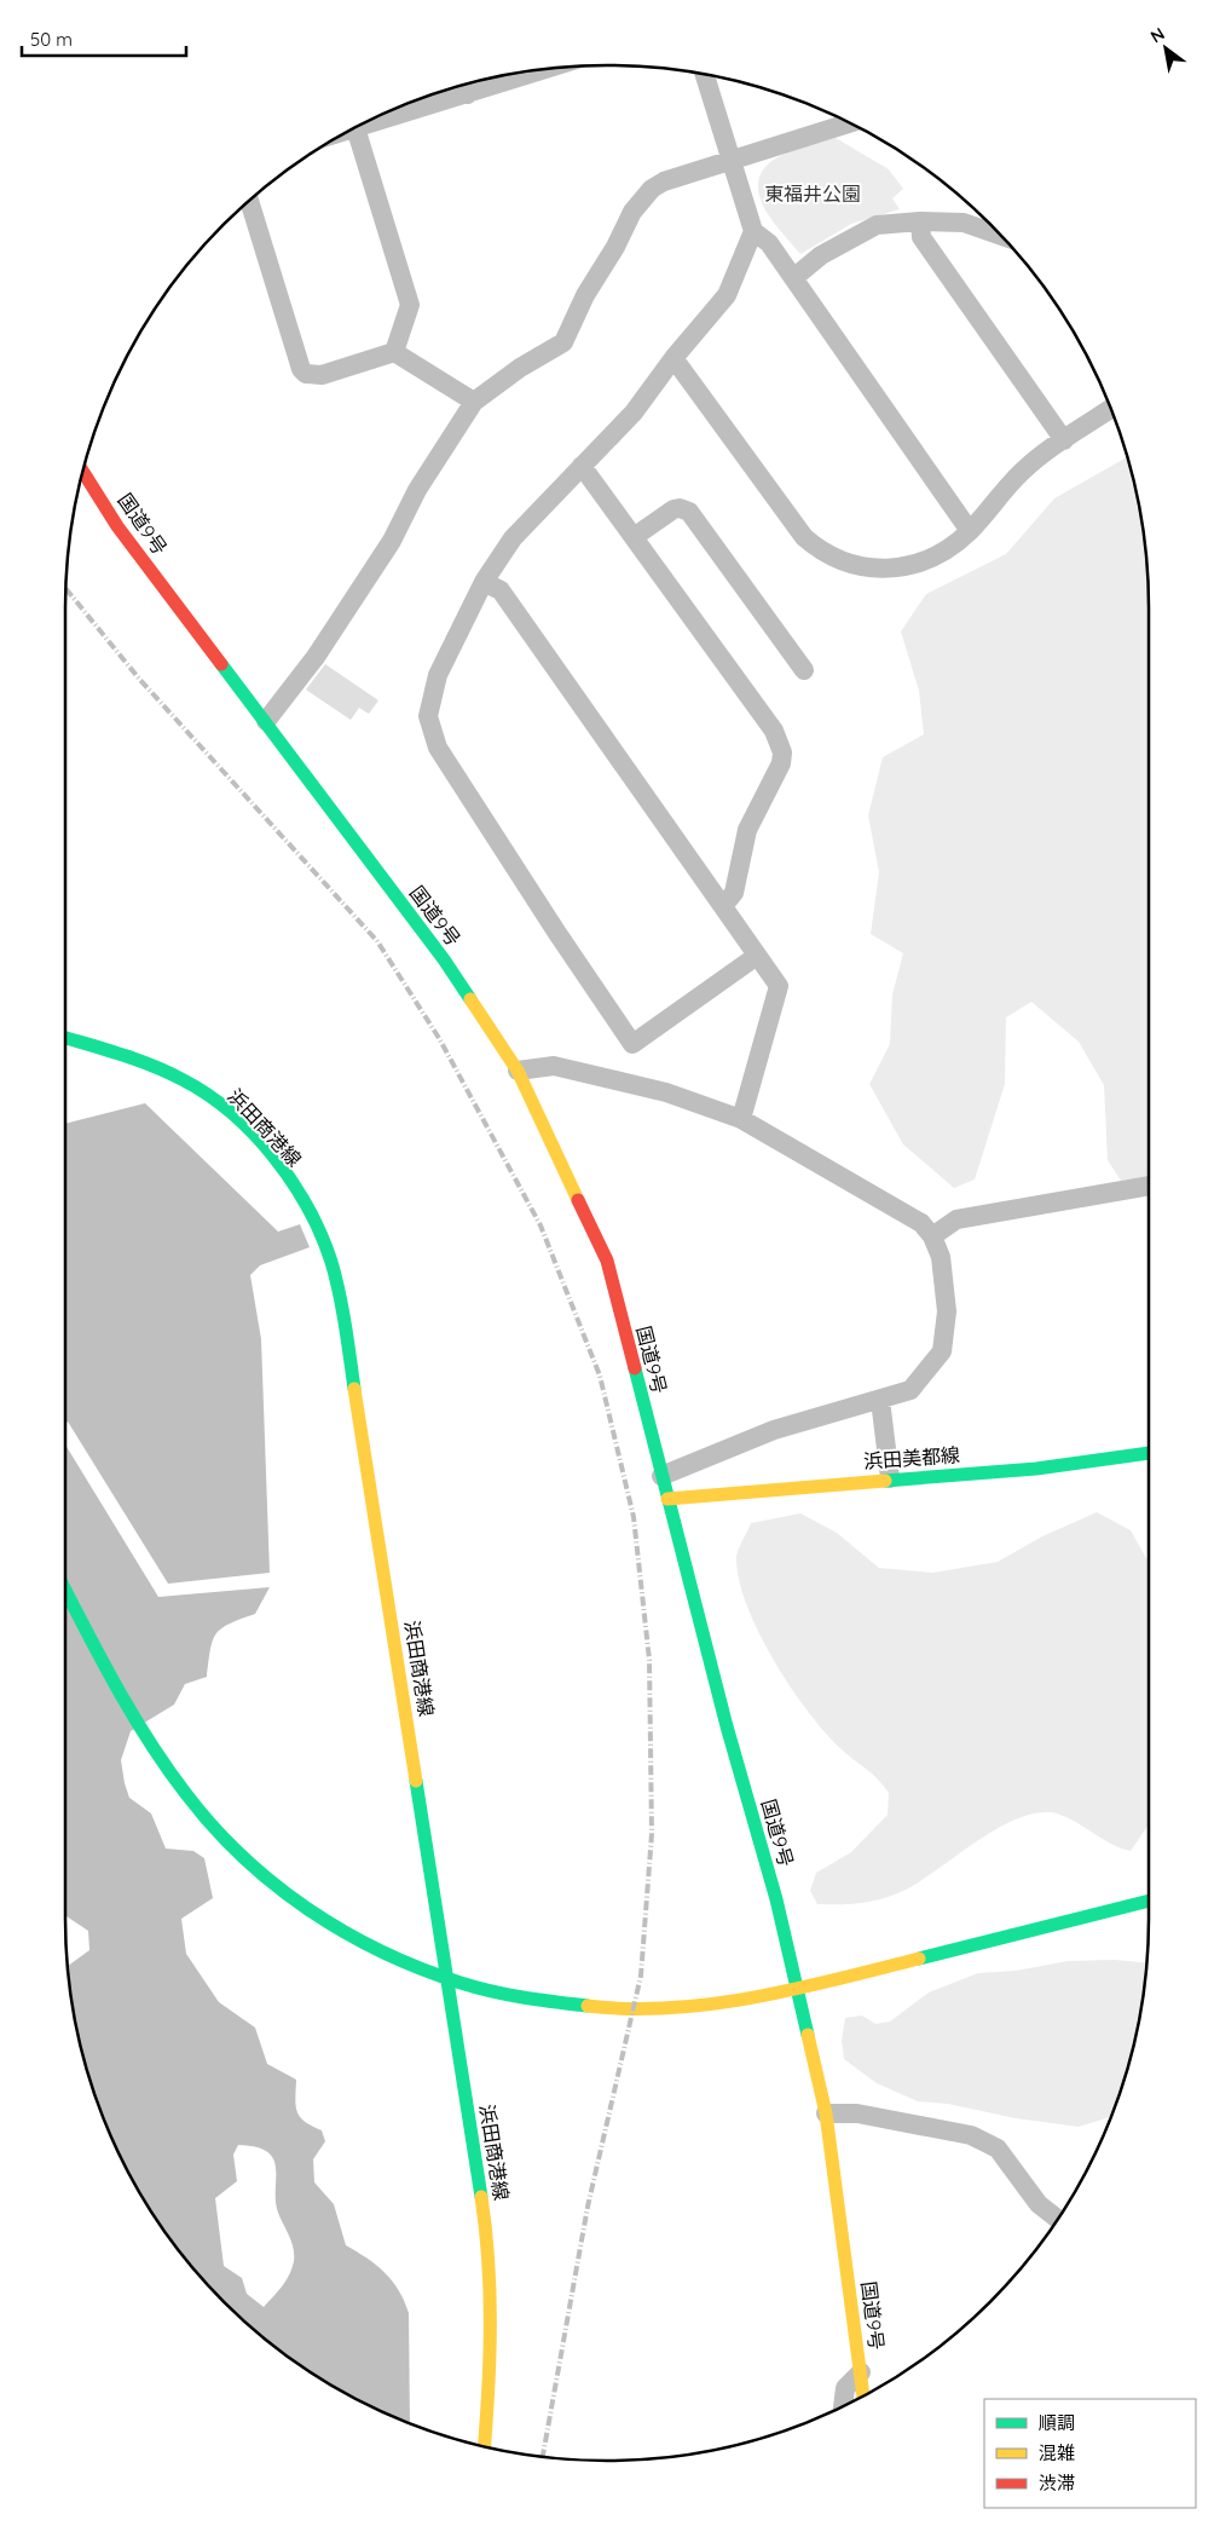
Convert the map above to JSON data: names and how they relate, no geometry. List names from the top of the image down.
{
  "streets": {
    "main road": ["国道9号", "浜田商港線", "浜田美都線"]
  },
  "crossings": [
    ["国道9号", "浜田美都線"]
  ],
  "parks": ["東福井公園"],
  "legend": ["順調", "混雑", "渋滞"],
  "scale_bar": "50 m",
  "north": "top left"
}
